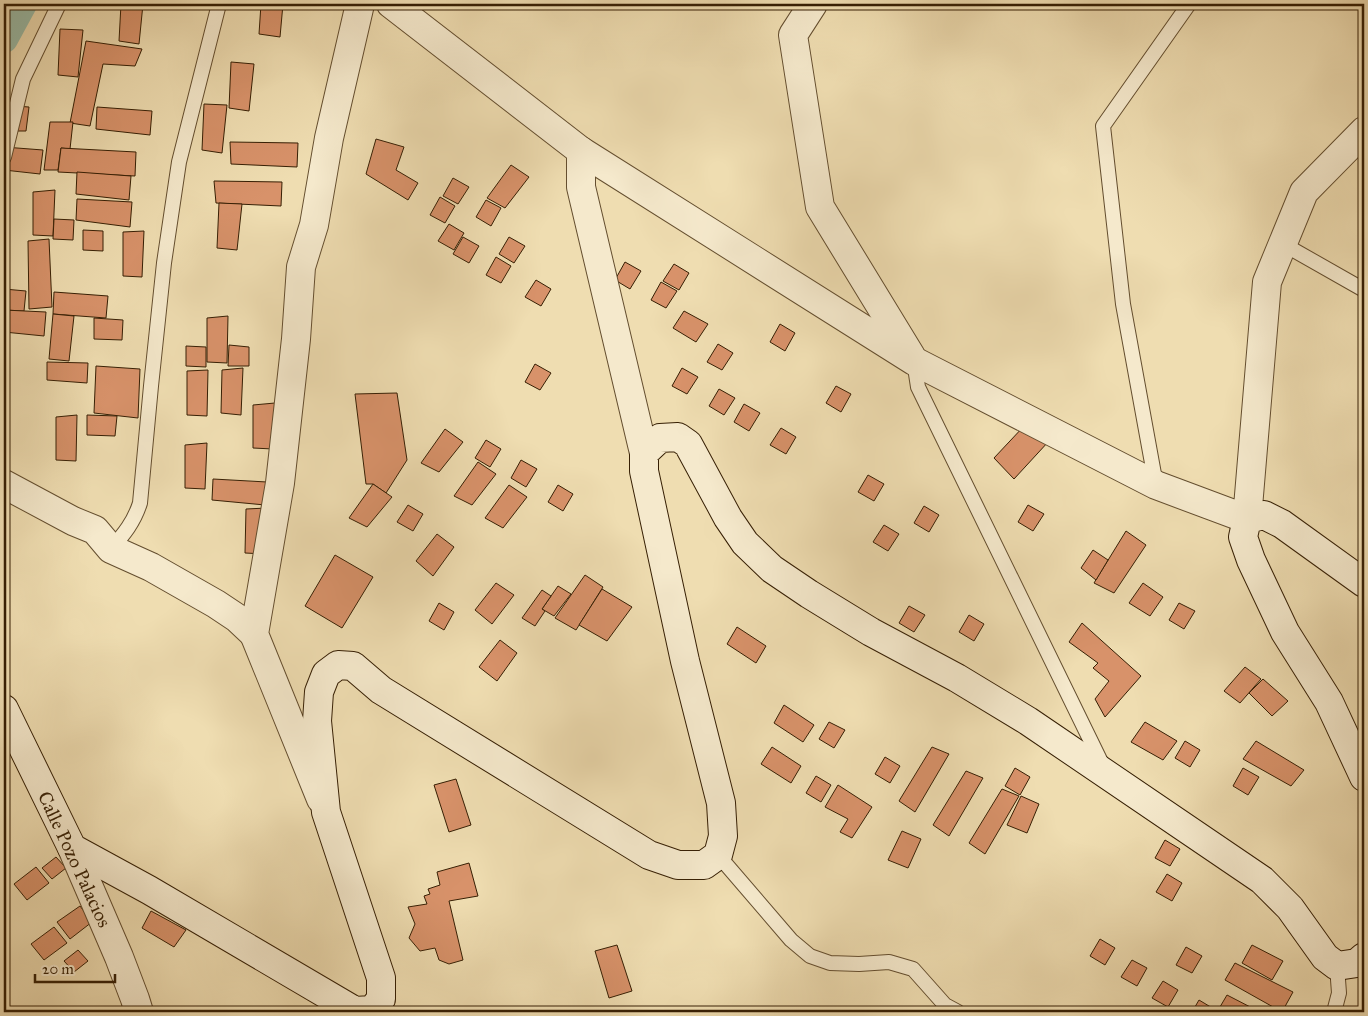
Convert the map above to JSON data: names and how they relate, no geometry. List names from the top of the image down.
{
  "streets": {
    "street": ["Calle Pozo Palacios"]
  },
  "scale_bar": "20 m"
}
